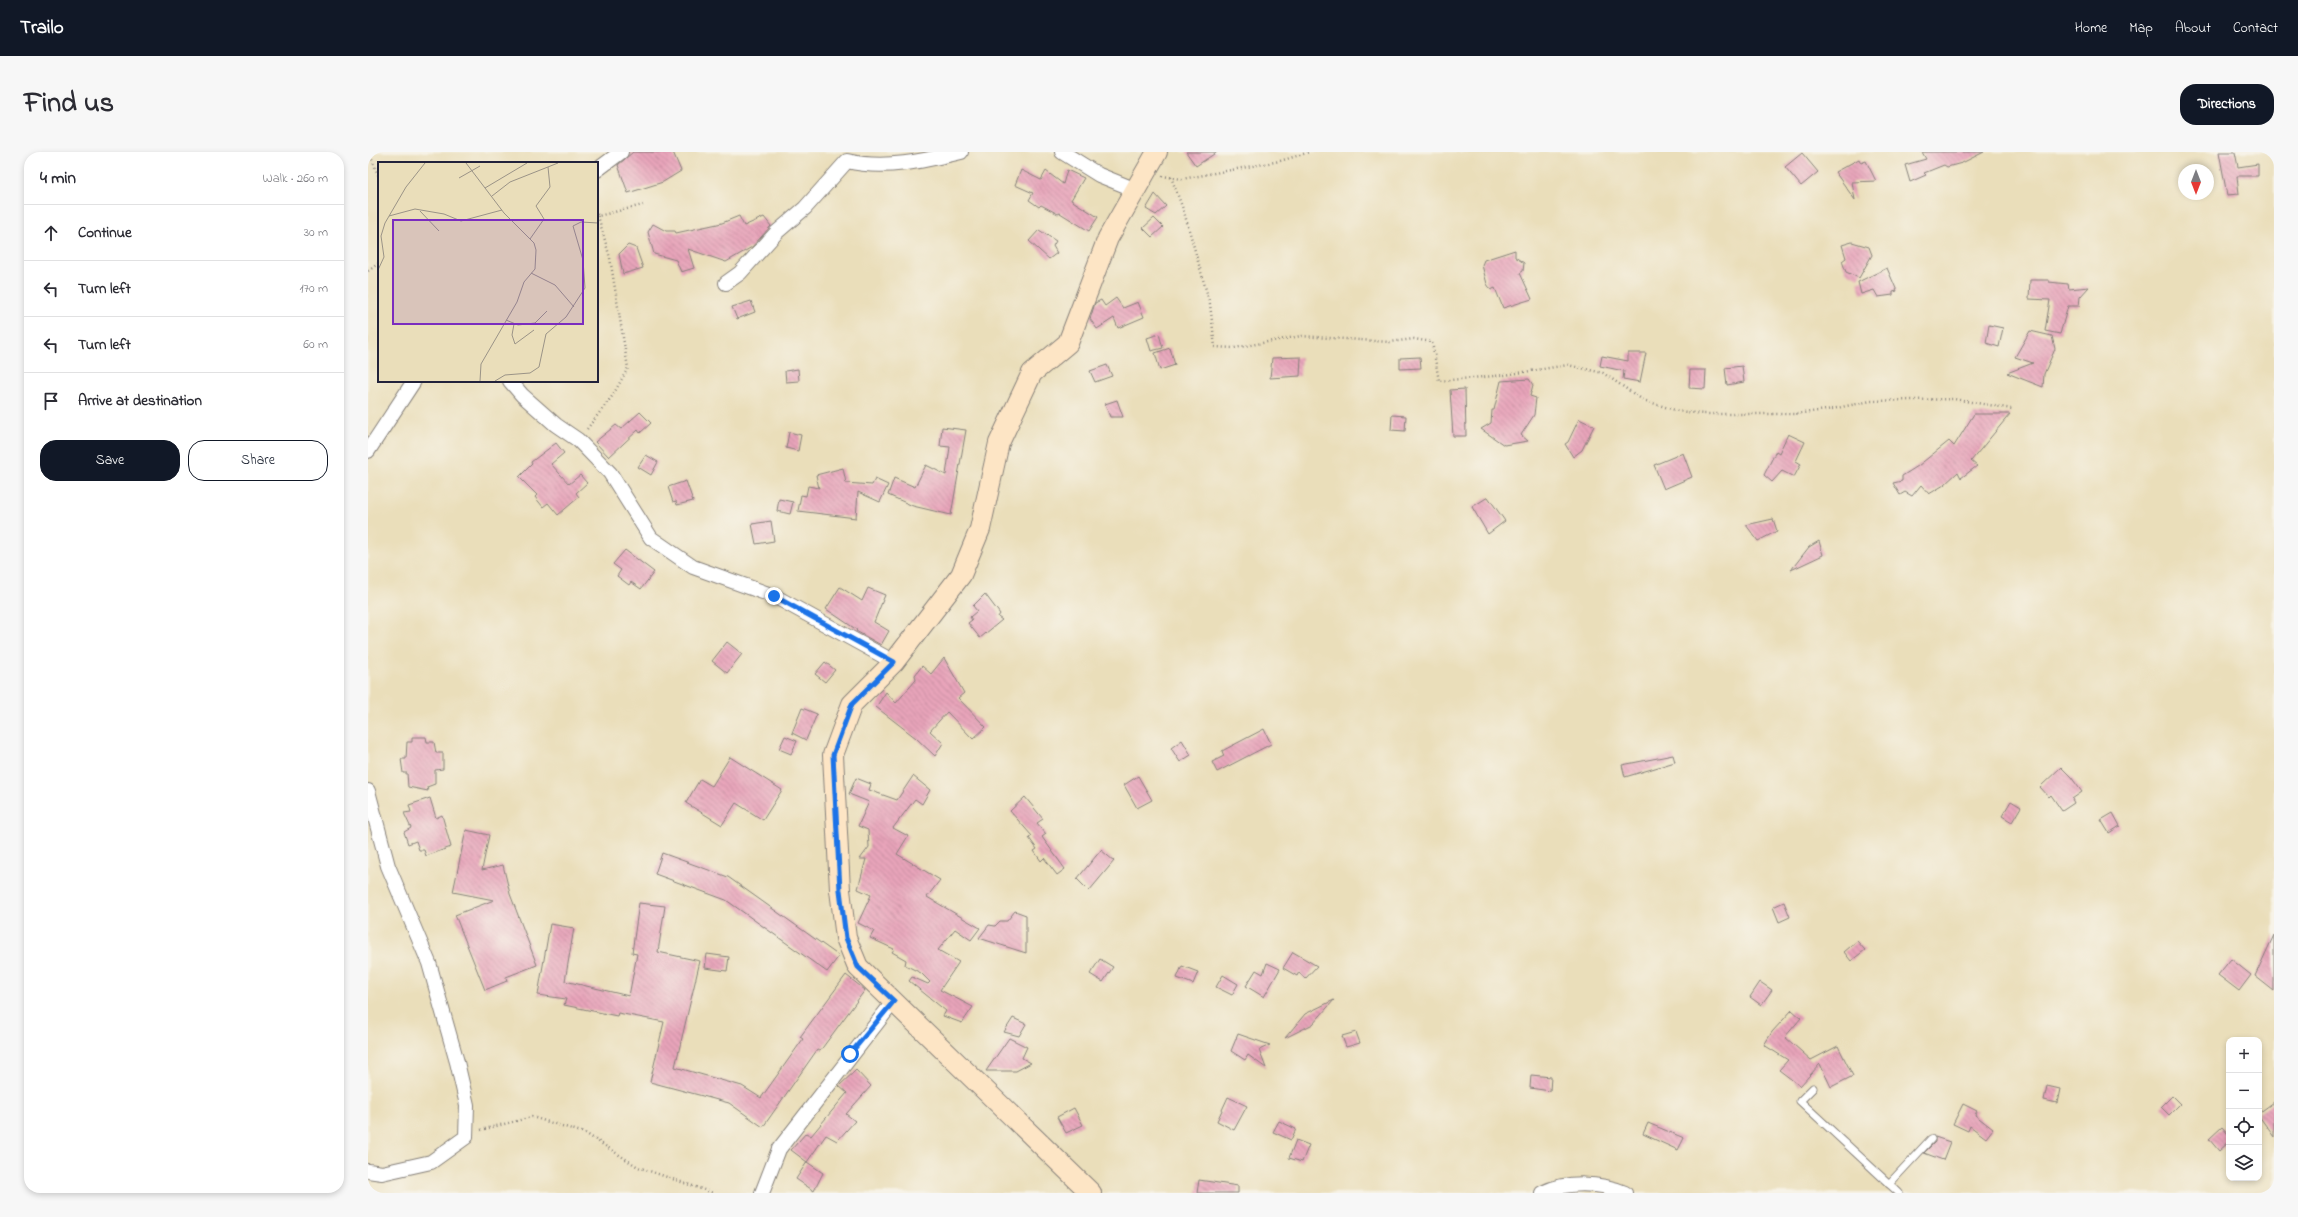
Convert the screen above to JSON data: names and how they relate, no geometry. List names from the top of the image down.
{
  "north": "bottom",
  "page": {
    "header": "Trailo",
    "nav": [
      "Home",
      "Map",
      "About",
      "Contact"
    ],
    "title": "Find us",
    "buttons": [
      "Directions",
      ["Save", "Share"]
    ],
    "heading": ["4 min", "Walk · 260 m"],
    "list": [
      ["Continue", "30 m"],
      ["Turn left", "170 m"],
      ["Turn left", "60 m"],
      "Arrive at destination"
    ],
    "map_buttons": ["+", "−"]
  }
}
